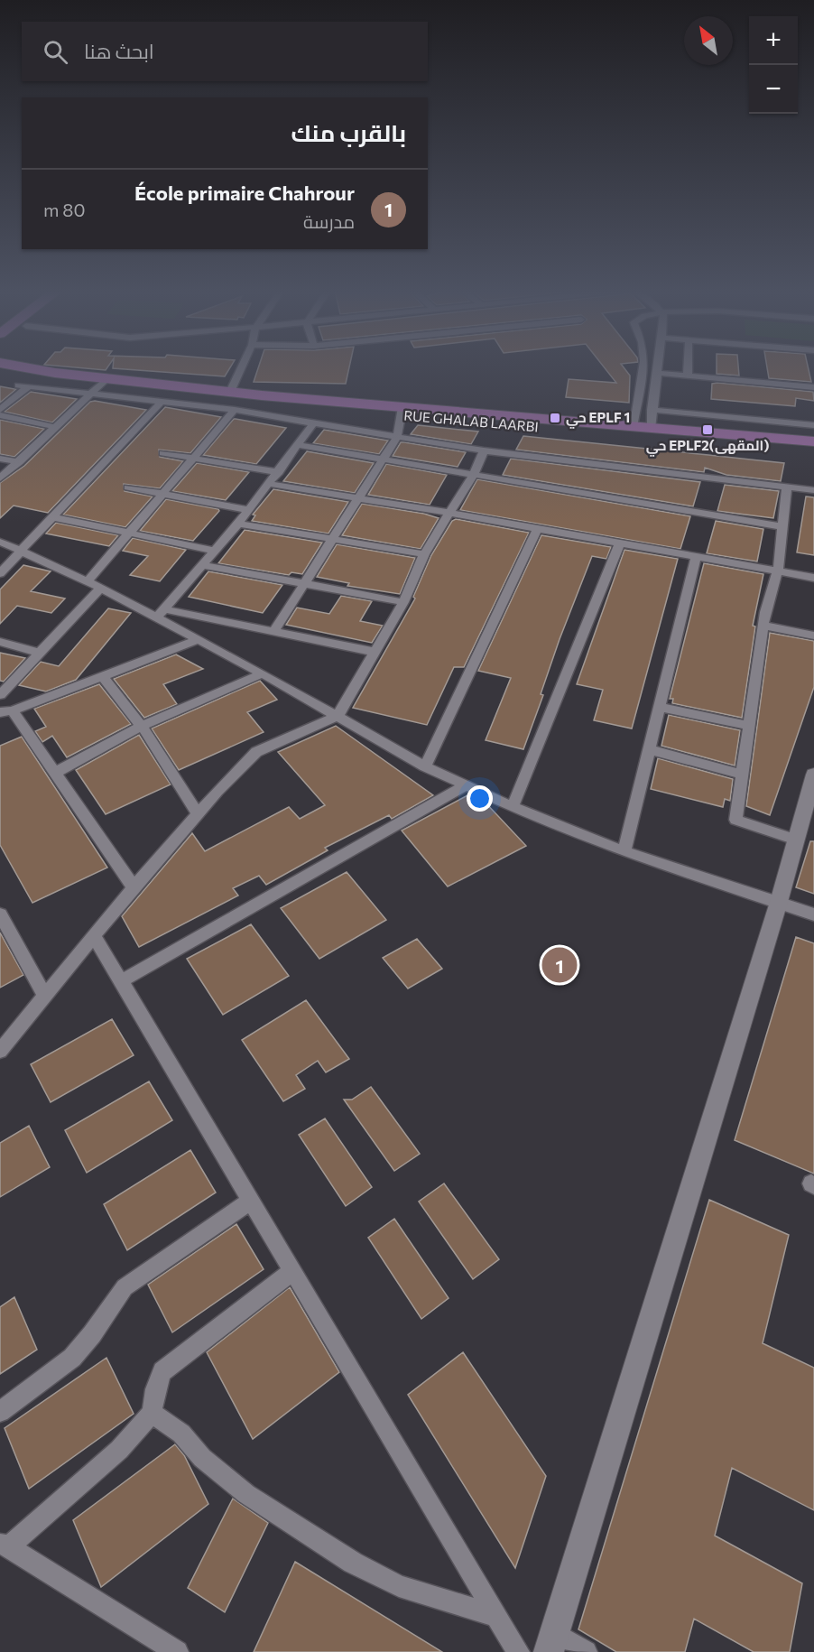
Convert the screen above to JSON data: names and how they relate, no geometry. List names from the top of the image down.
{
  "streets": {
    "main road": ["RUE GHALAB LAARBI"]
  },
  "places": {
    "transit": ["حي EPLF 1", "حي EPLF2(المقهى)"]
  },
  "north": "top left",
  "page": {
    "map_buttons": ["+", "−"],
    "search": "ابحث هنا",
    "heading": "بالقرب منك",
    "list": [
      {
        "mark": "1",
        "name": "École primaire Chahrour",
        "note": "مدرسة",
        "value": "80 m"
      }
    ],
    "pins": "1"
  }
}
